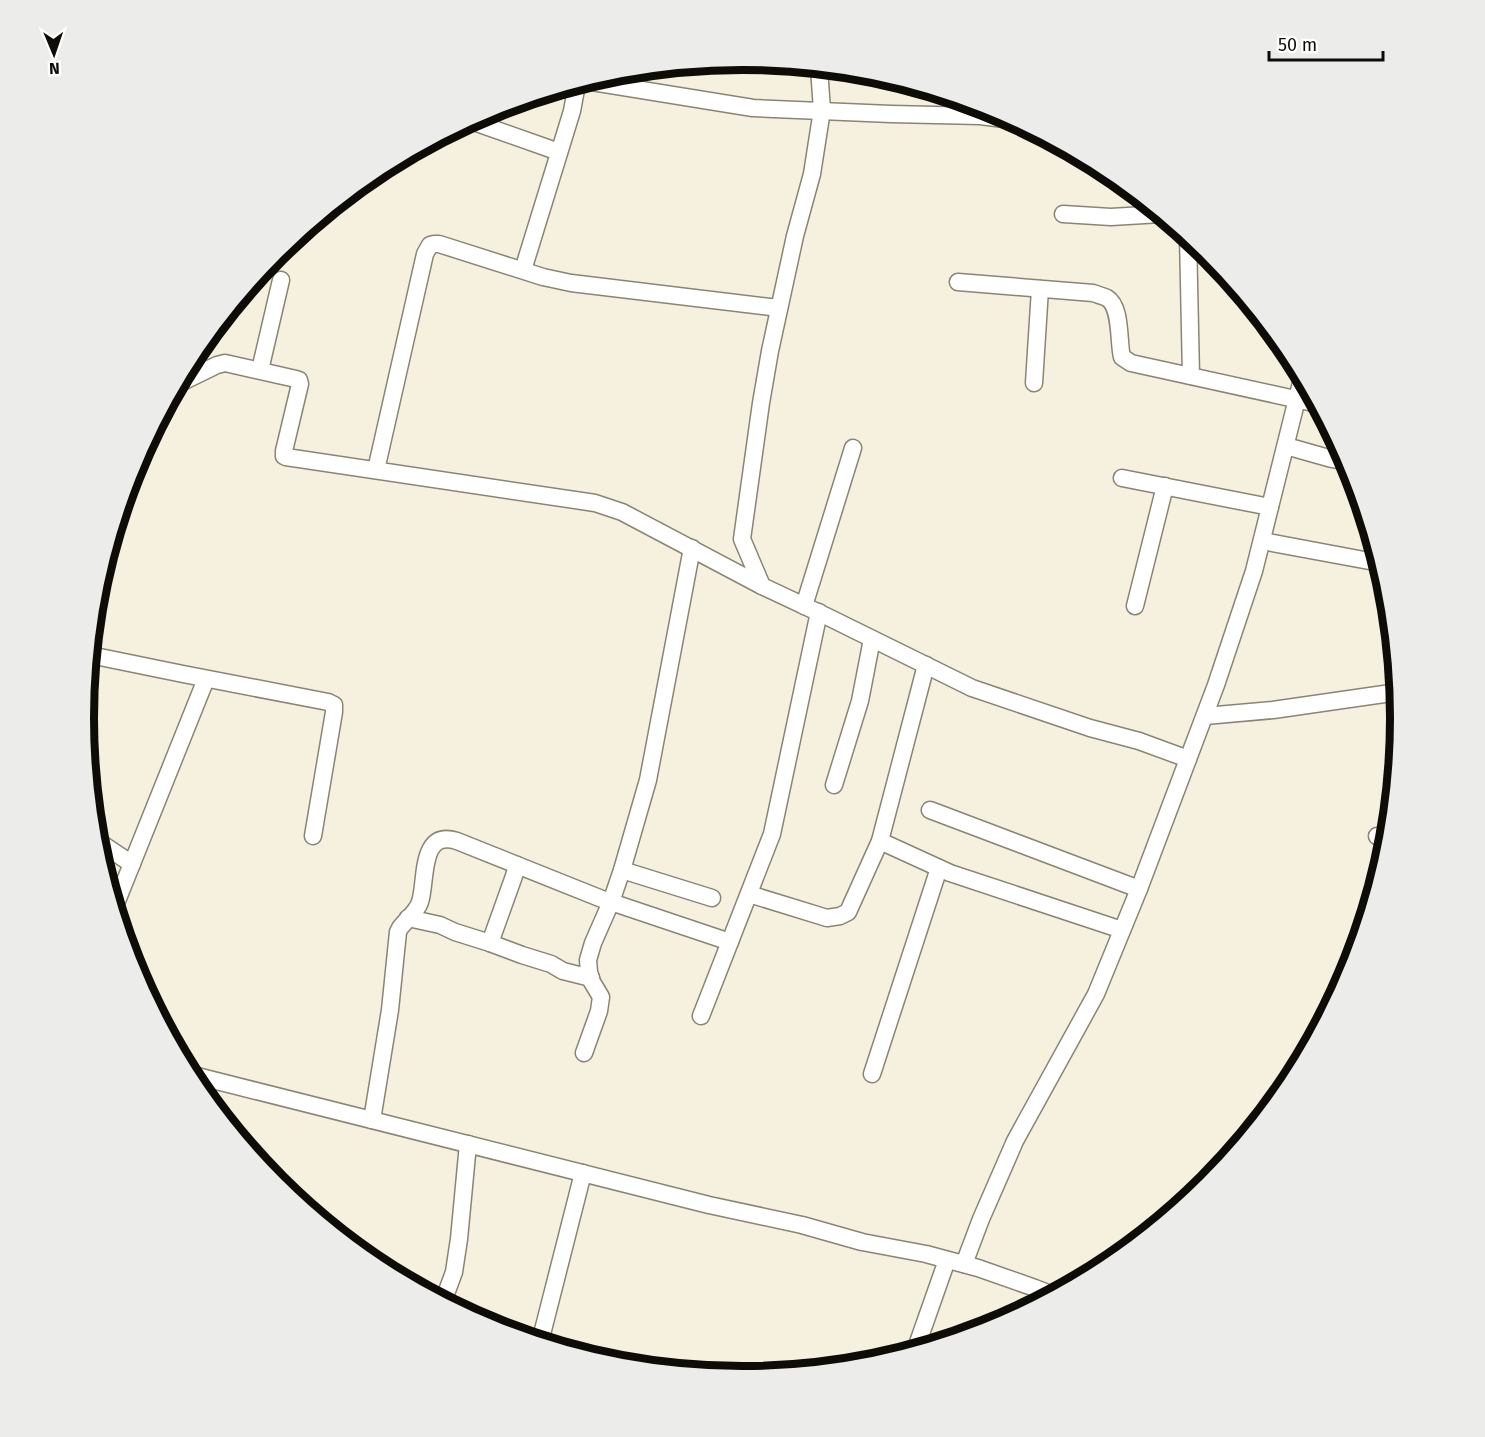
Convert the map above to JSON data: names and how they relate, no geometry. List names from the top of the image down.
{
  "scale_bar": "50 m",
  "north": "bottom"
}
